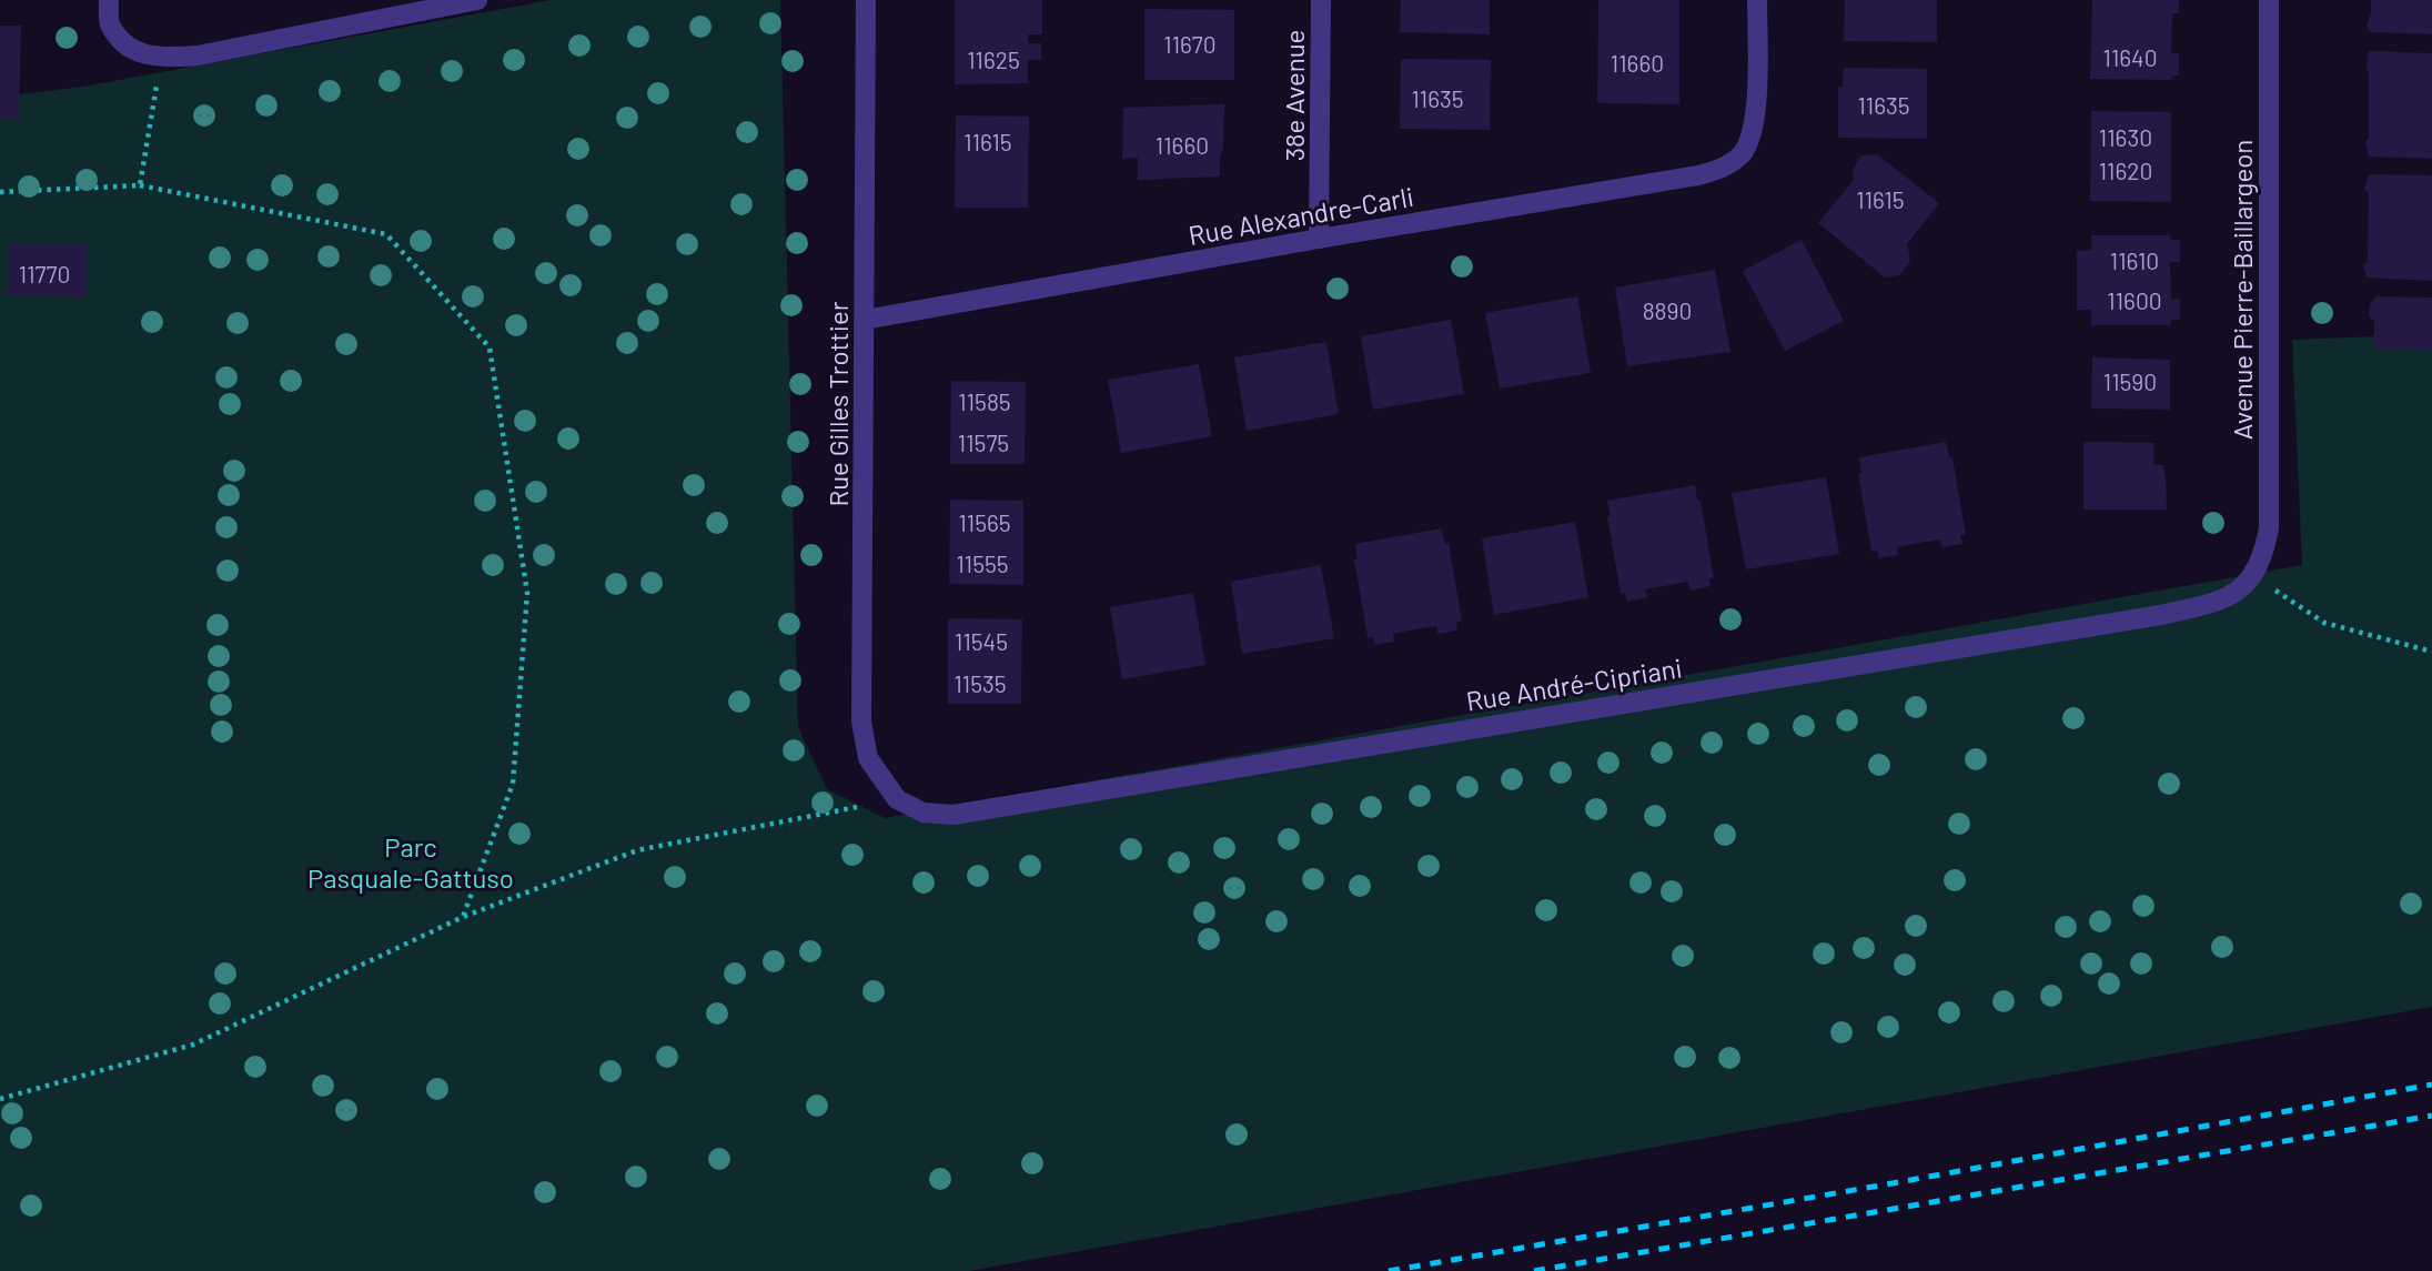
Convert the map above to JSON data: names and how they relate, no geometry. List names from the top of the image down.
{
  "streets": {
    "street": [
      "38e Avenue",
      "Rue Alexandre-Carli",
      "Avenue Pierre-Baillargeon",
      "Rue Gilles Trottier",
      "Rue André-Cipriani"
    ]
  },
  "crossings": [
    ["38e Avenue", "Rue Alexandre-Carli"],
    ["Rue Alexandre-Carli", "Rue Gilles Trottier"],
    ["Avenue Pierre-Baillargeon", "Rue André-Cipriani"],
    ["Rue Gilles Trottier", "Rue André-Cipriani"]
  ],
  "parks": ["Parc Pasquale-Gattuso"],
  "house_numbers": [
    "11670",
    "11640",
    "11625",
    "11660",
    "11635",
    "11635",
    "11630",
    "11615",
    "11660",
    "11620",
    "11615",
    "11610",
    "11770",
    "11600",
    "8890",
    "11590",
    "11585",
    "11575",
    "11565",
    "11555",
    "11545",
    "11535"
  ]
}
